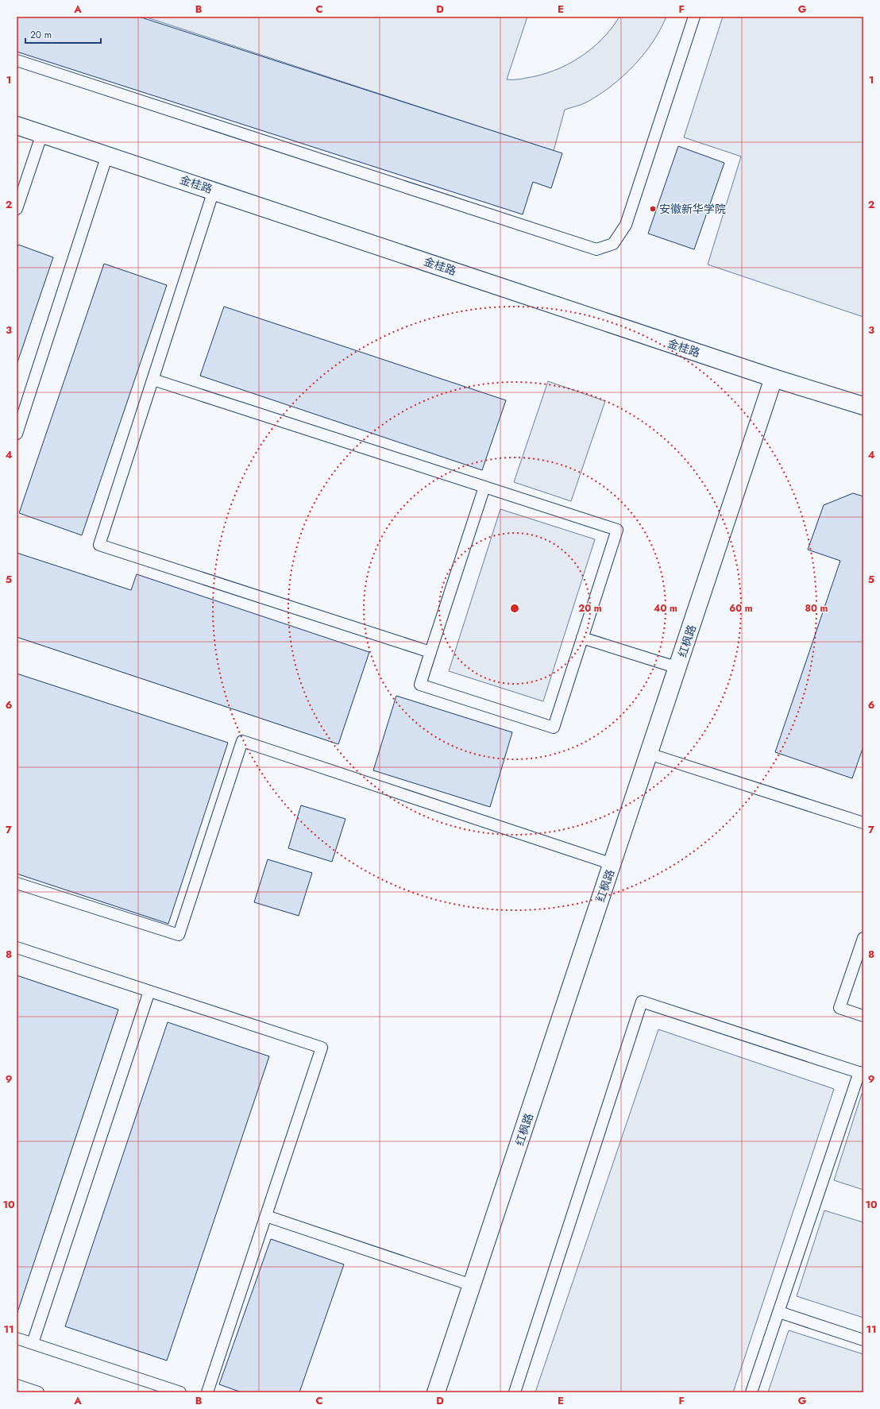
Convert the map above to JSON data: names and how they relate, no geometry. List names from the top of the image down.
{
  "streets": {
    "street": ["金桂路", "红枫路"]
  },
  "crossings": [
    ["金桂路", "红枫路"]
  ],
  "places": ["安徽新华学院"],
  "scale_bar": "20 m",
  "grid": {
    "columns": [
      "A",
      "B",
      "C",
      "D",
      "E",
      "F",
      "G"
    ],
    "rows": [
      "1",
      "2",
      "3",
      "4",
      "5",
      "6",
      "7",
      "8",
      "9",
      "10",
      "11"
    ]
  },
  "rings": [
    "20 m",
    "40 m",
    "60 m",
    "80 m"
  ]
}
